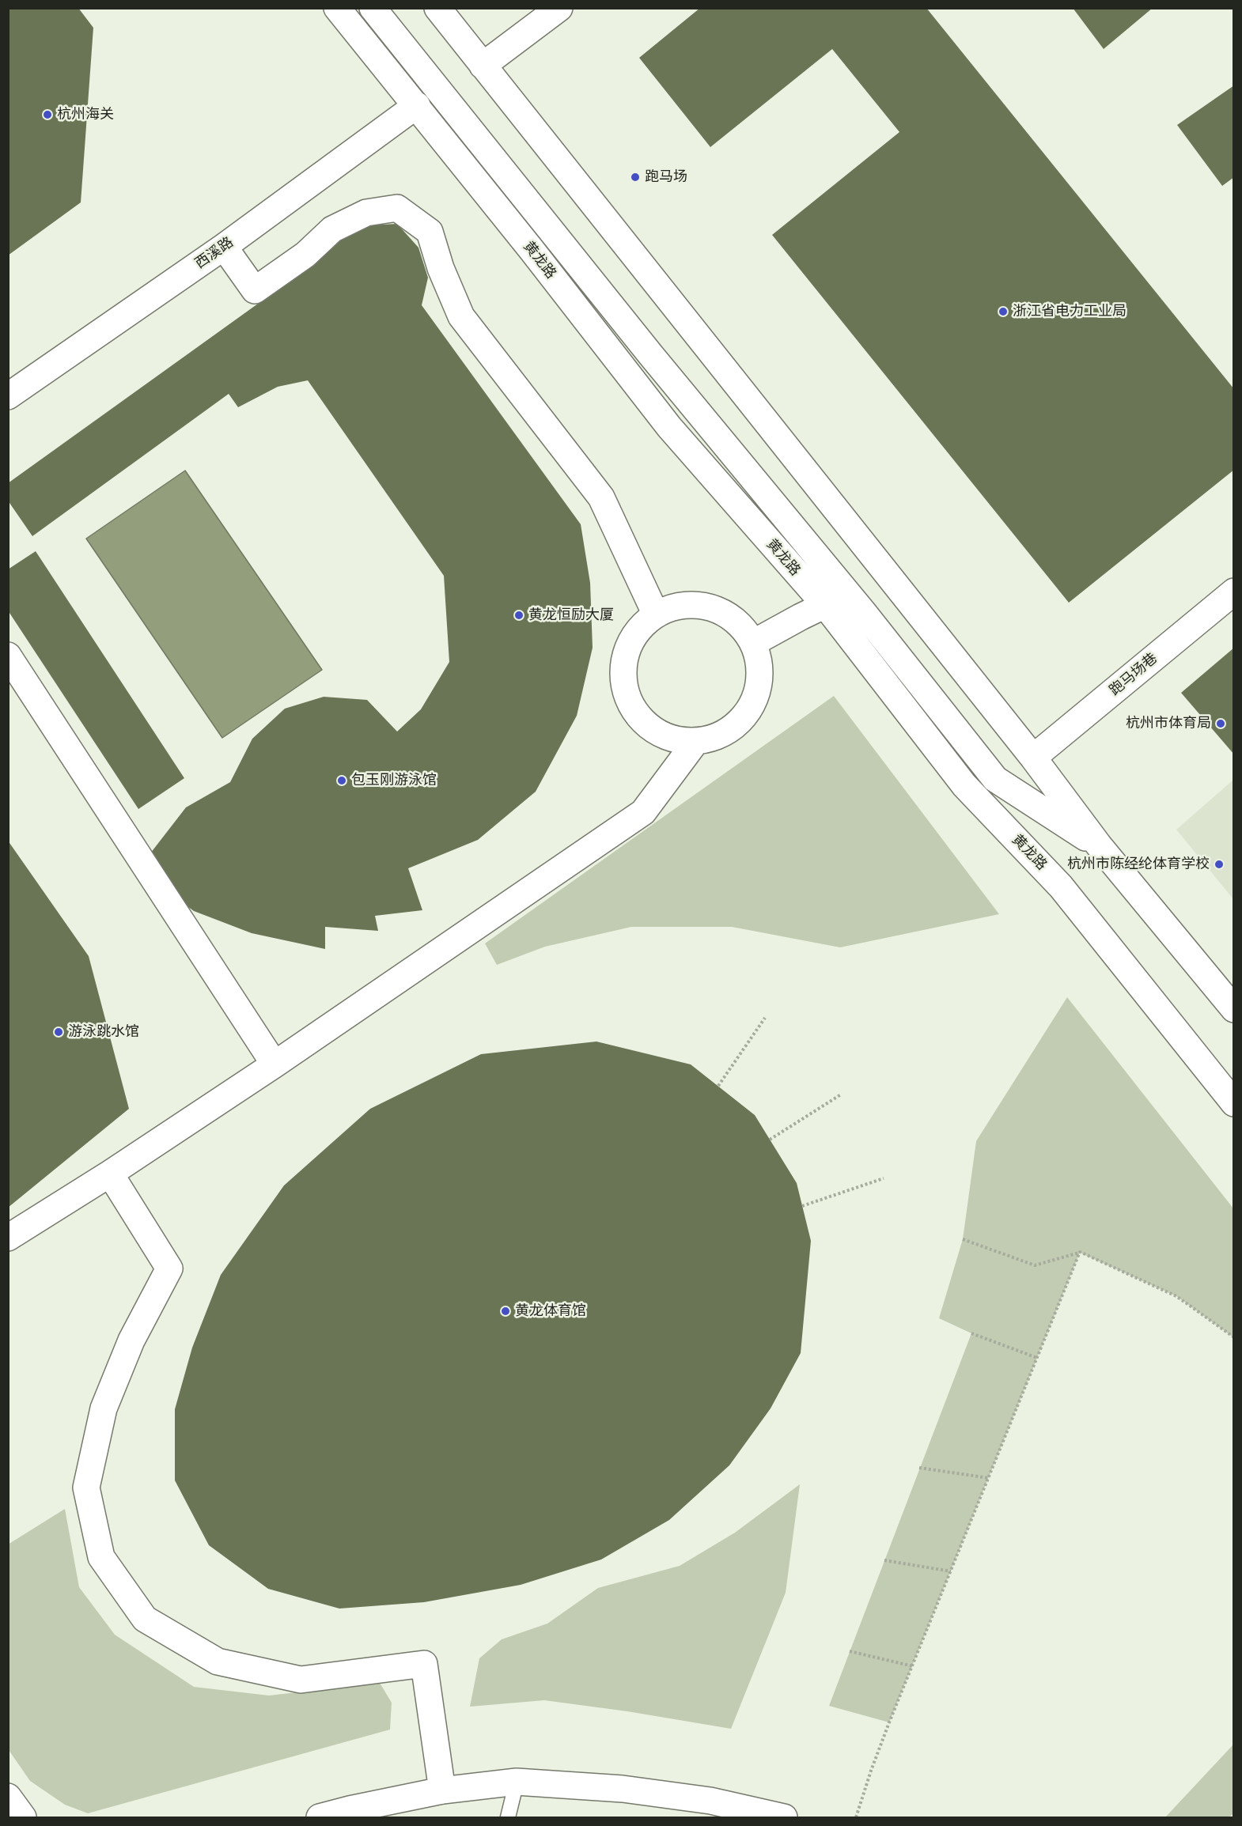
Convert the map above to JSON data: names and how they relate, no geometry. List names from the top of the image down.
{
  "streets": {
    "street": ["西溪路", "黄龙路", "跑马场巷"]
  },
  "crossings": [
    ["西溪路", "黄龙路"]
  ],
  "places": [
    "杭州海关",
    "跑马场",
    "浙江省电力工业局",
    "黄龙恒励大厦",
    "杭州市体育局",
    "包玉刚游泳馆",
    "杭州市陈经纶体育学校",
    "游泳跳水馆",
    "黄龙体育馆"
  ]
}
